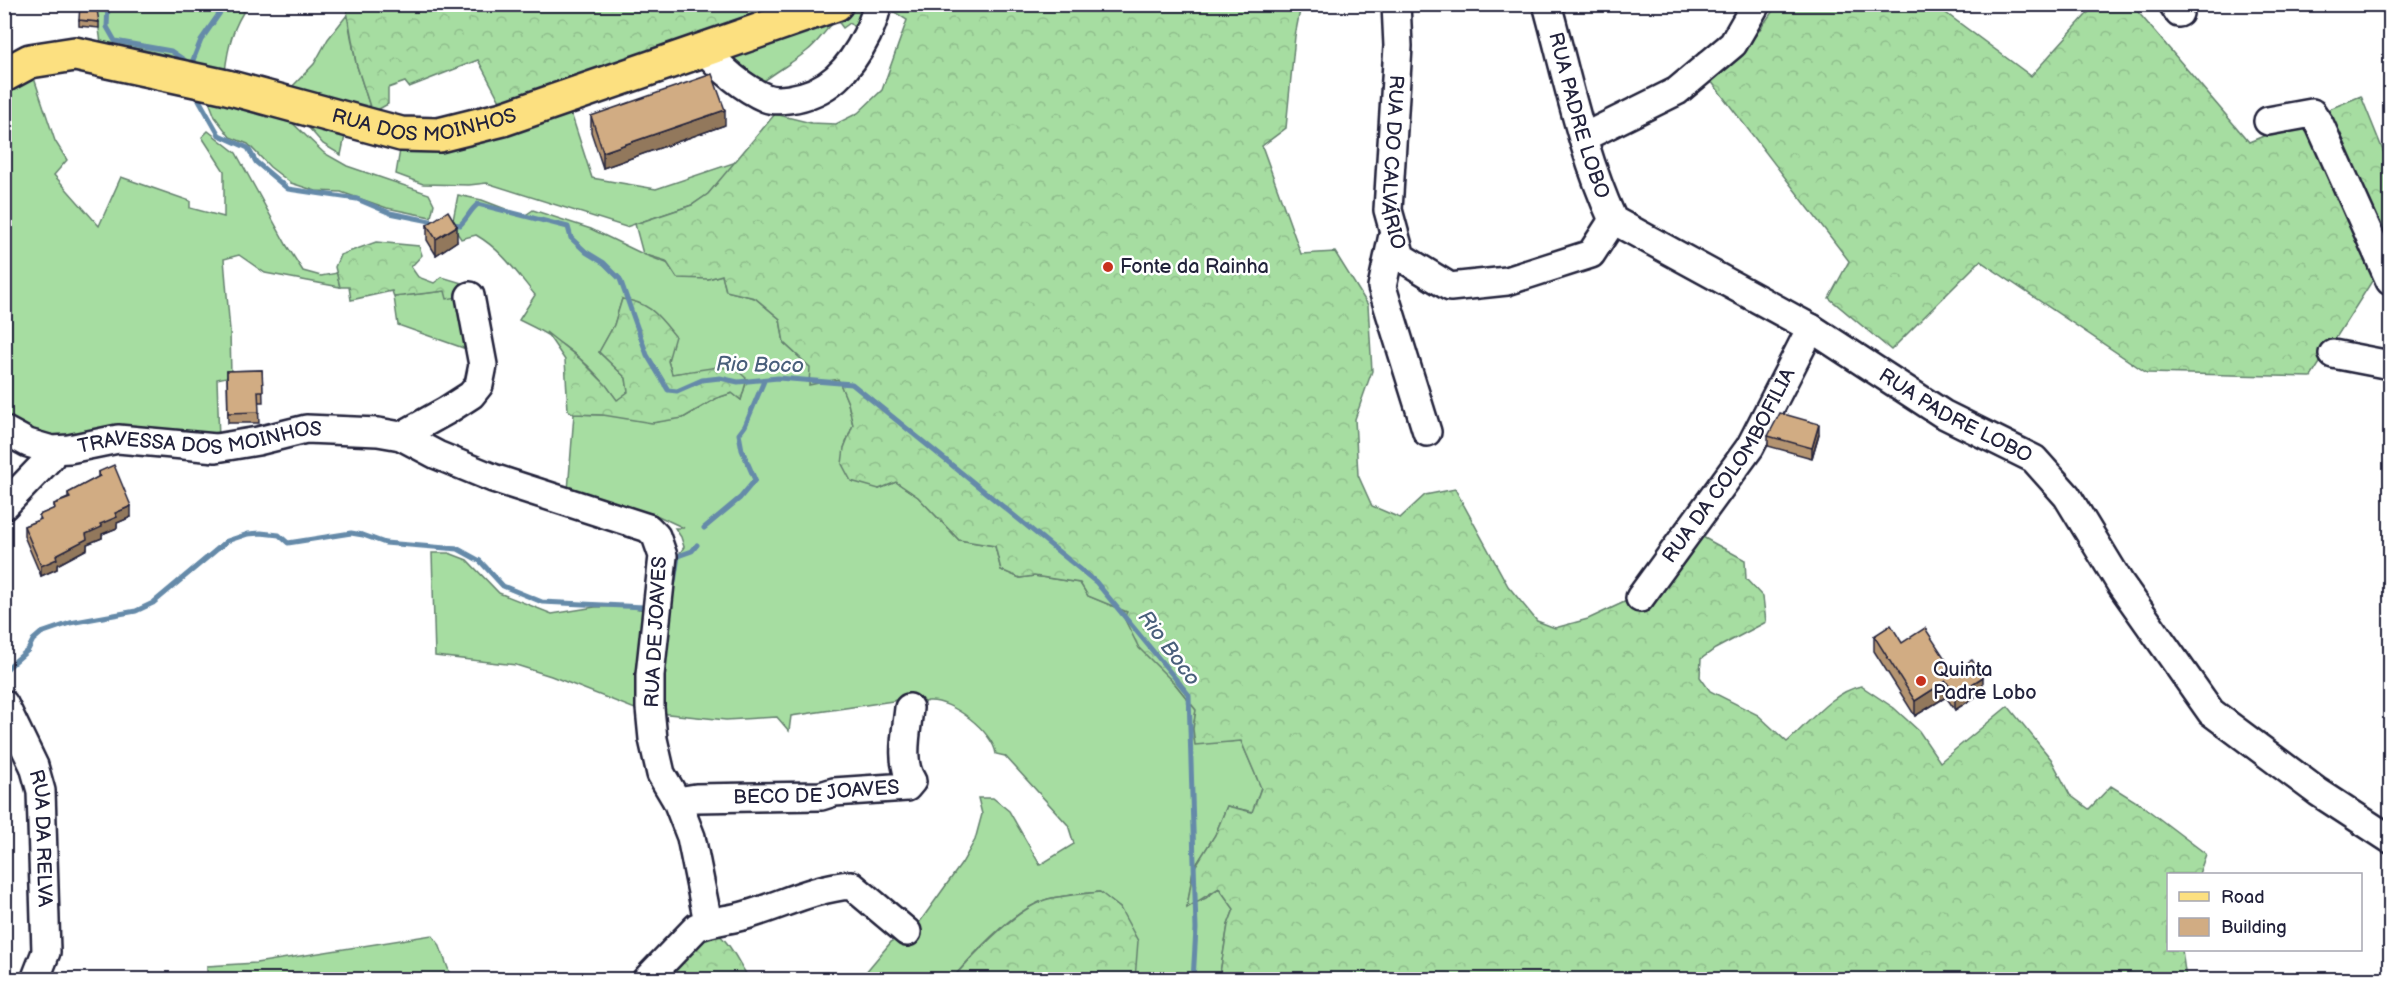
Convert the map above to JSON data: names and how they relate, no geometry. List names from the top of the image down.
{
  "streets": {
    "main road": ["RUA DOS MOINHOS"],
    "street": [
      "RUA PADRE LOBO",
      "RUA DO CALVÁRIO",
      "TRAVESSA DOS MOINHOS",
      "RUA DA COLOMBOFILIA",
      "RUA DE JOAVES",
      "BECO DE JOAVES",
      "RUA DA RELVA"
    ]
  },
  "crossings": [
    ["RUA PADRE LOBO", "RUA DO CALVÁRIO"],
    ["RUA PADRE LOBO", "RUA DA COLOMBOFILIA"],
    ["TRAVESSA DOS MOINHOS", "RUA DE JOAVES"],
    ["RUA DE JOAVES", "BECO DE JOAVES"]
  ],
  "water": ["Rio Boco"],
  "places": ["Fonte da Rainha", "Quinta Padre Lobo"],
  "legend": ["Road", "Building"]
}
